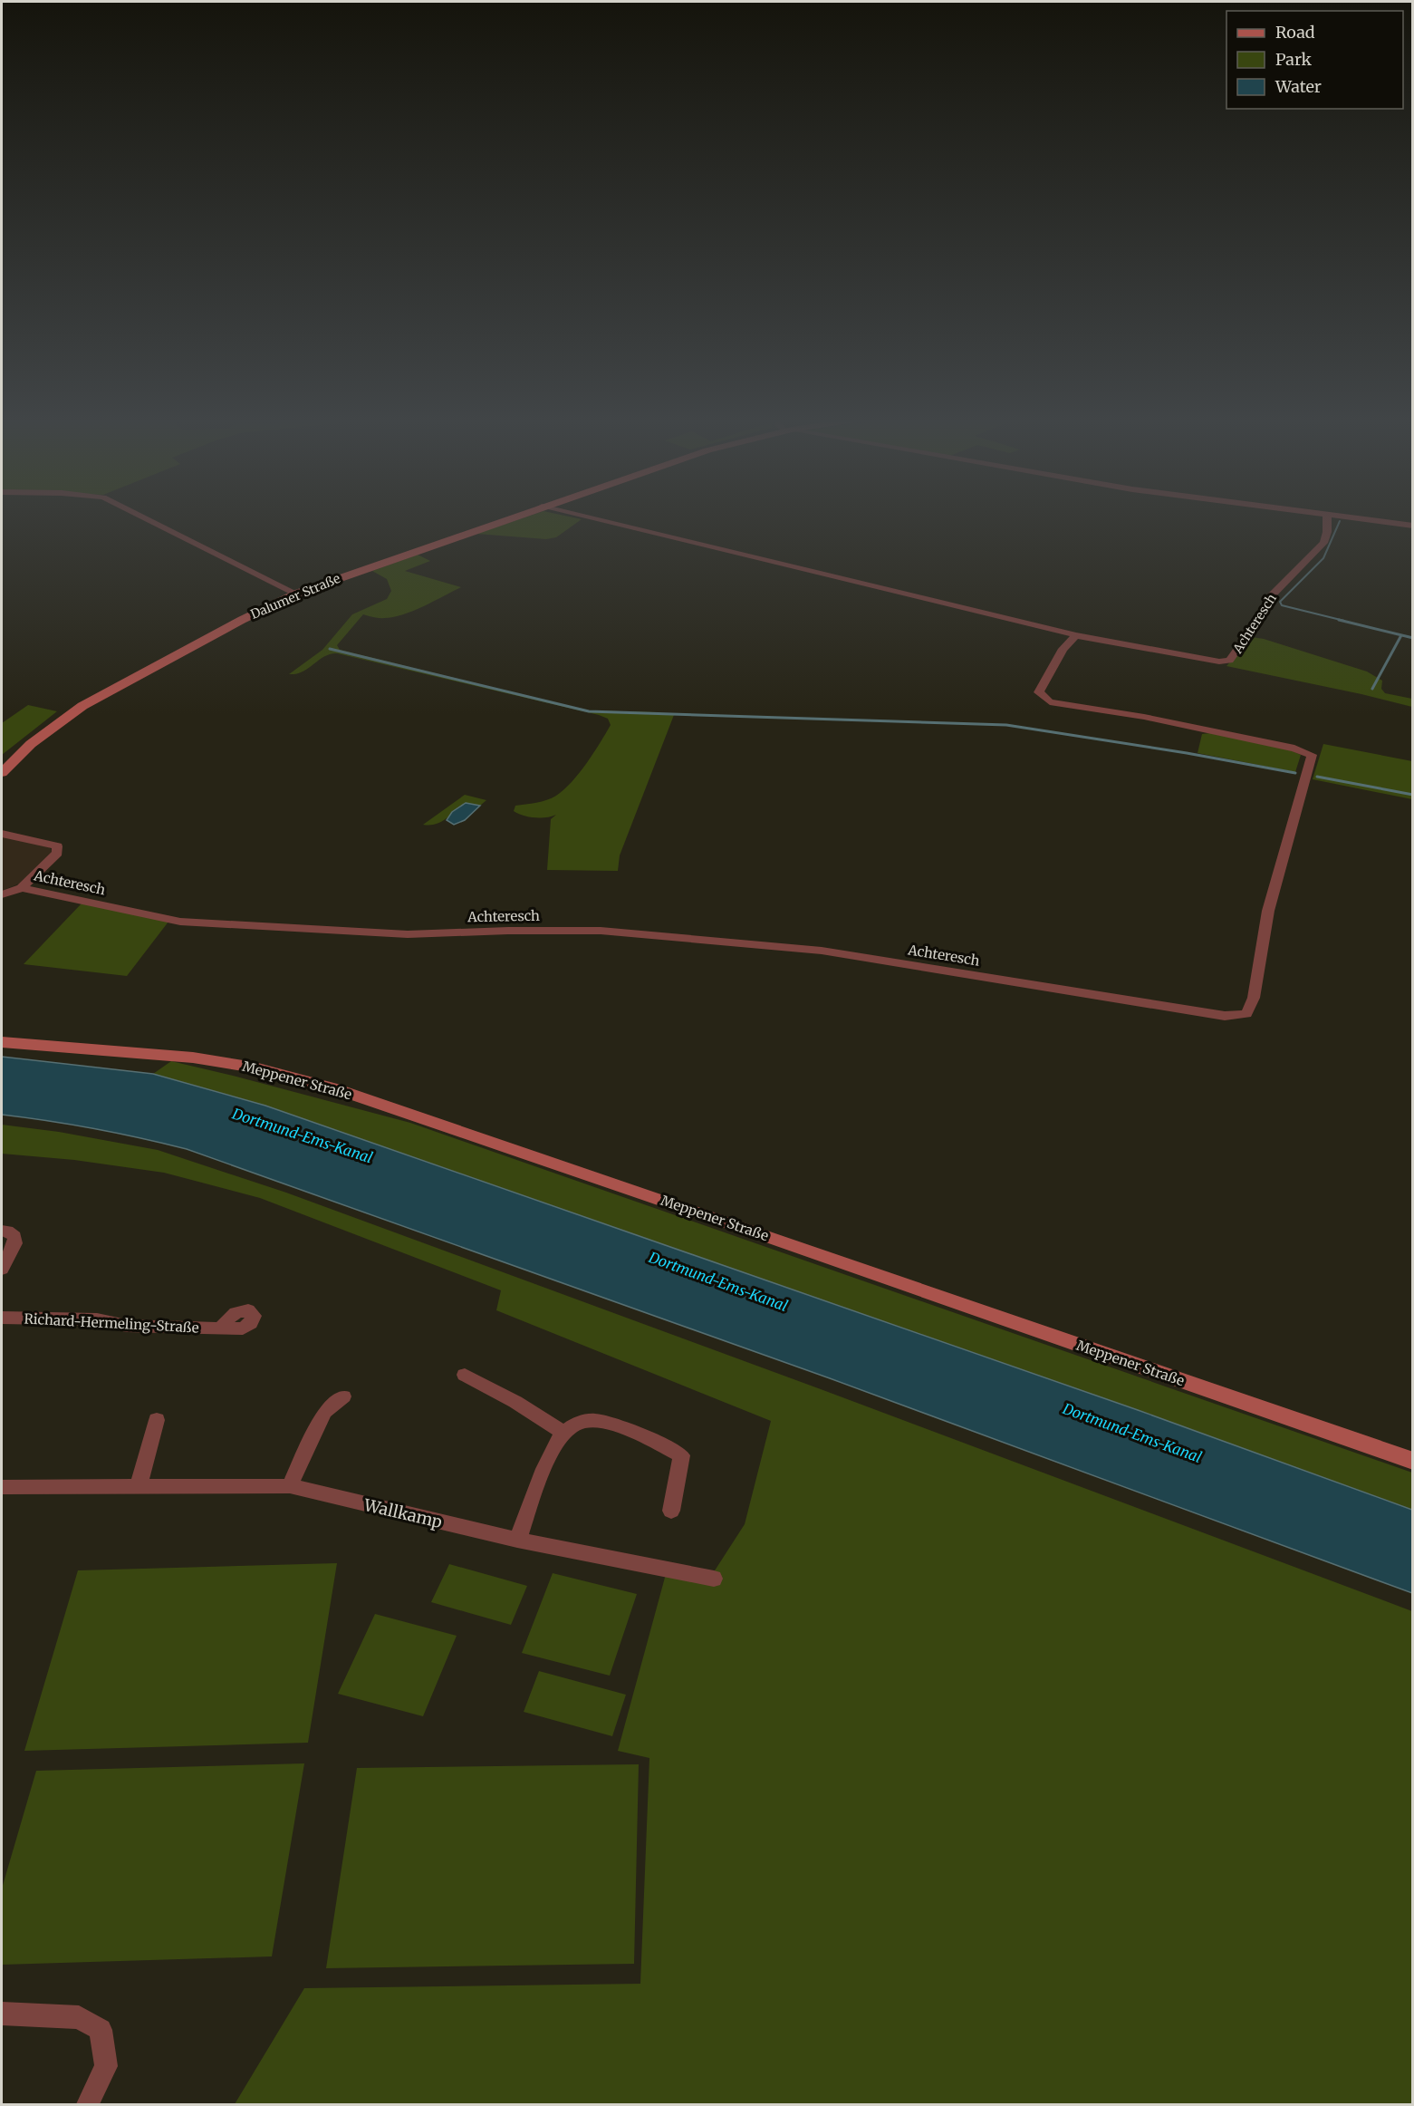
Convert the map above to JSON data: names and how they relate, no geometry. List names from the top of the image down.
{
  "streets": {
    "main road": ["Dalumer Straße", "Meppener Straße"],
    "street": ["Achteresch", "Richard-Hermeling-Straße", "Wallkamp"]
  },
  "water": ["Dortmund-Ems-Kanal"],
  "legend": ["Road", "Park", "Water"]
}
